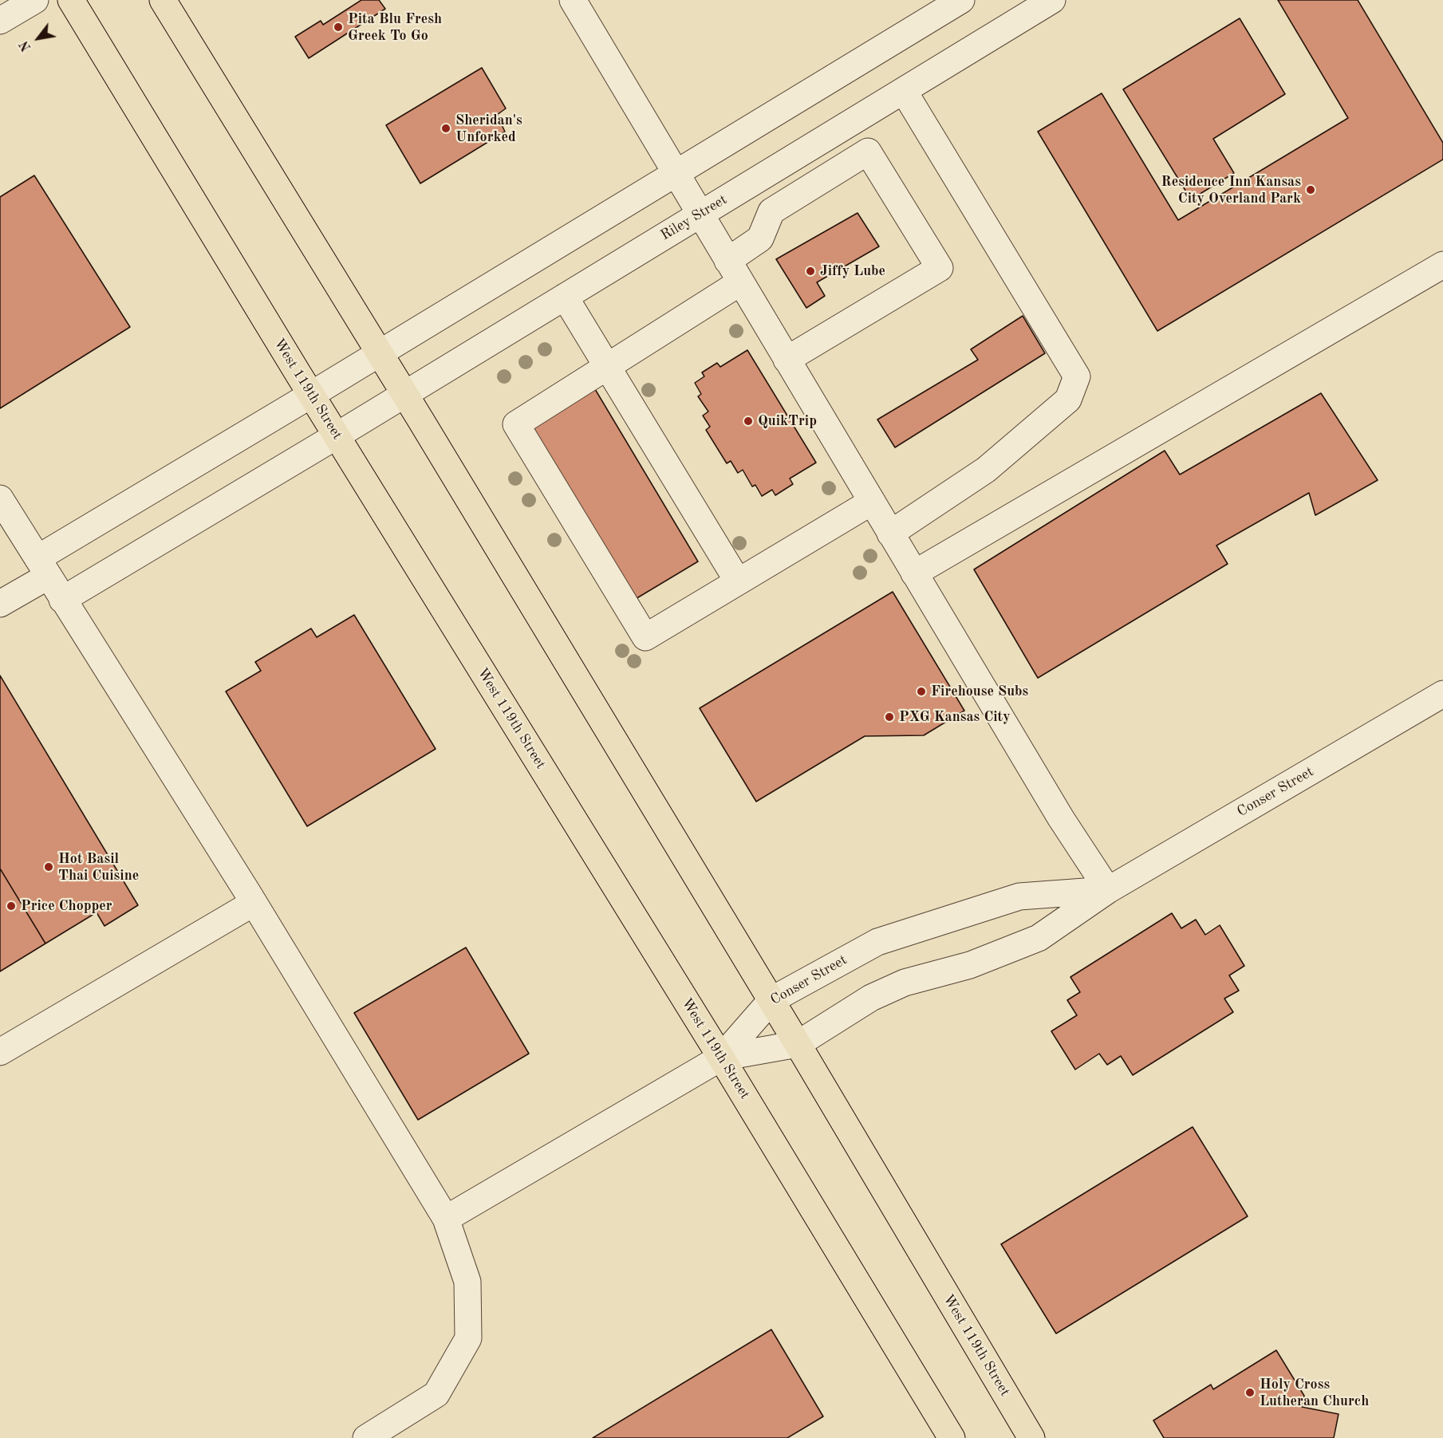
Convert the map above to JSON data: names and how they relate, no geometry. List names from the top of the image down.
{
  "streets": {
    "main road": ["West 119th Street"],
    "street": ["Riley Street", "Conser Street"]
  },
  "crossings": [
    ["Riley Street", "West 119th Street"],
    ["West 119th Street", "Conser Street"]
  ],
  "places": [
    "Pita Blu Fresh Greek To Go",
    "Sheridan's Unforked",
    "Residence Inn Kansas City Overland Park",
    "Jiffy Lube",
    "QuikTrip",
    "Firehouse Subs",
    "PXG Kansas City",
    "Hot Basil Thai Cuisine",
    "Price Chopper",
    "Holy Cross Lutheran Church"
  ],
  "north": "bottom left"
}
